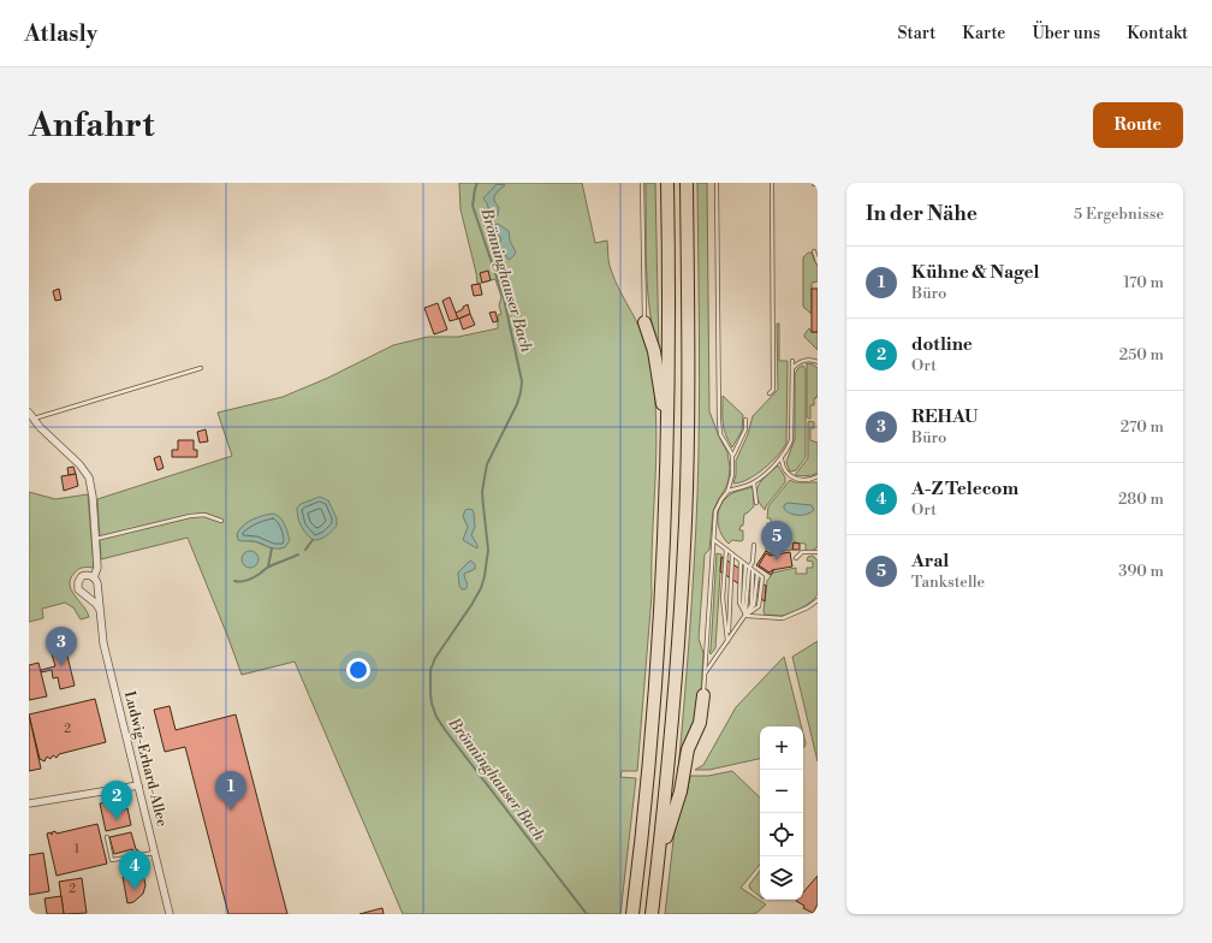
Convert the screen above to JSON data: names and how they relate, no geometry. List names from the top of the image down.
{
  "streets": {
    "street": ["Ludwig-Erhard-Allee"]
  },
  "water": ["Brönninghauser Bach"],
  "house_numbers": ["2", "1", "2"],
  "page": {
    "header": "Atlasly",
    "nav": [
      "Start",
      "Karte",
      "Über uns",
      "Kontakt"
    ],
    "buttons": "Route",
    "title": "Anfahrt",
    "heading": ["In der Nähe", "5 Ergebnisse"],
    "list": [
      {
        "mark": "1",
        "name": "Kühne & Nagel",
        "note": "Büro",
        "value": "170 m"
      },
      {
        "mark": "2",
        "name": "dotline",
        "note": "Ort",
        "value": "250 m"
      },
      {
        "mark": "3",
        "name": "REHAU",
        "note": "Büro",
        "value": "270 m"
      },
      {
        "mark": "4",
        "name": "A-Z Telecom",
        "note": "Ort",
        "value": "280 m"
      },
      {
        "mark": "5",
        "name": "Aral",
        "note": "Tankstelle",
        "value": "390 m"
      }
    ],
    "pins": [
      "5",
      "3",
      "1",
      "2",
      "4"
    ],
    "map_buttons": ["+", "−"]
  }
}
